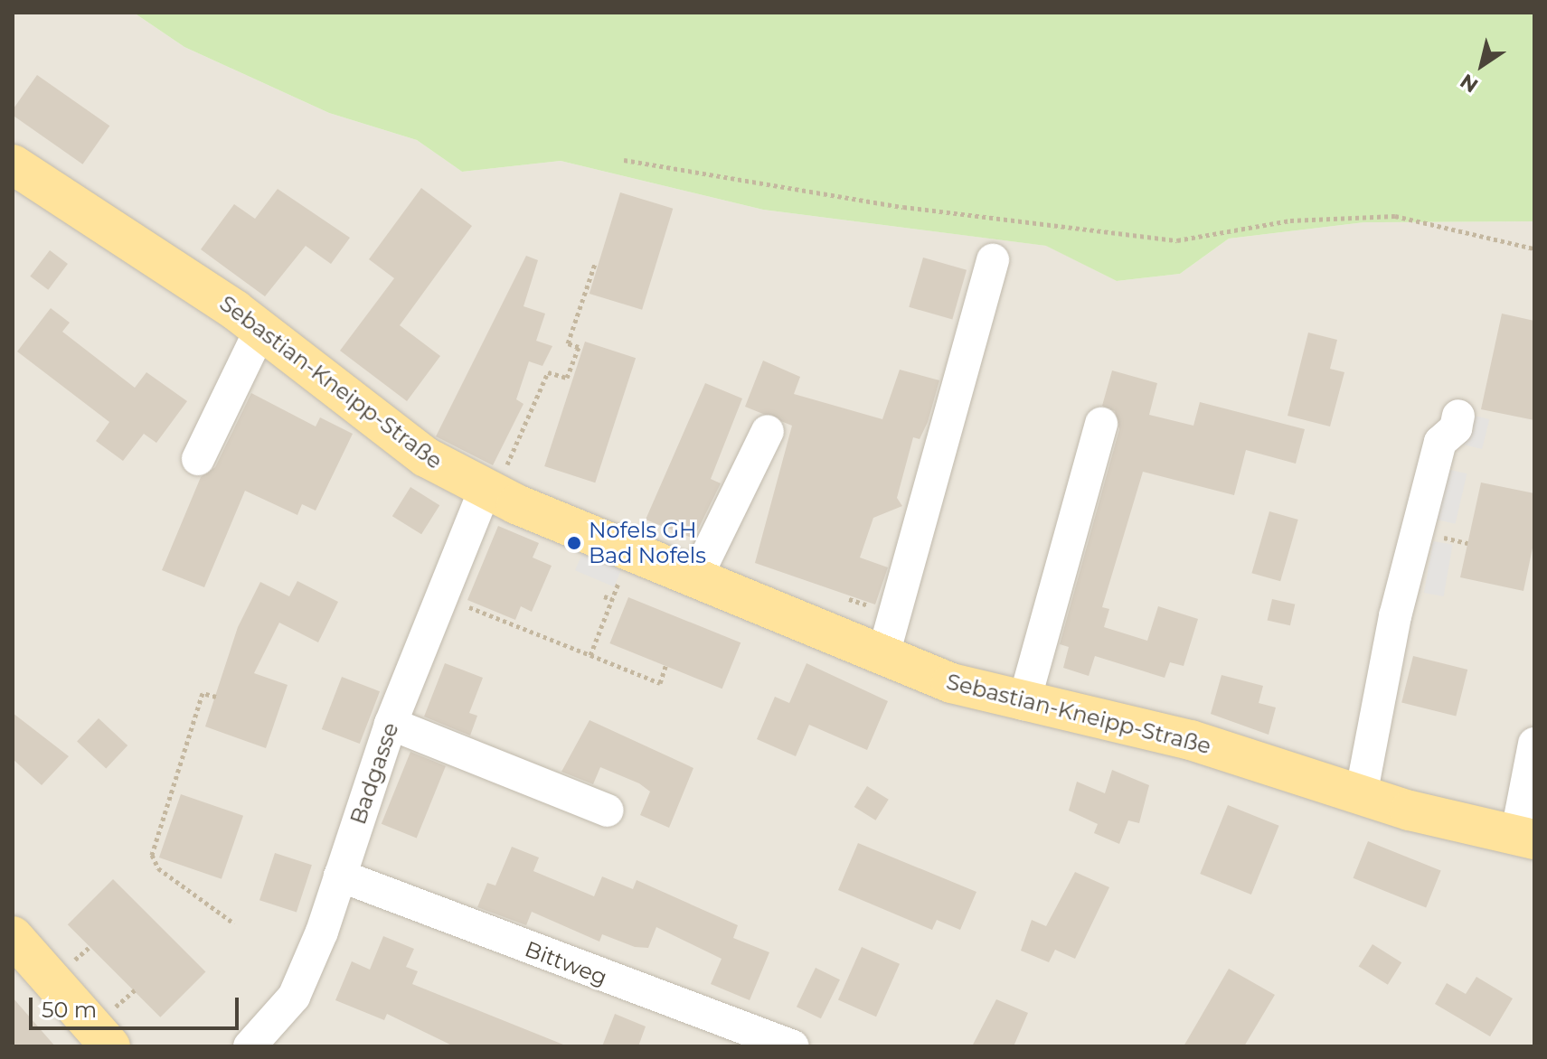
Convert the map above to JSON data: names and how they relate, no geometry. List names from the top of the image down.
{
  "streets": {
    "main road": ["Sebastian-Kneipp-Straße"],
    "street": ["Badgasse", "Bittweg"]
  },
  "crossings": [
    ["Sebastian-Kneipp-Straße", "Badgasse"],
    ["Badgasse", "Bittweg"]
  ],
  "places": ["Nofels GH Bad Nofels"],
  "scale_bar": "50 m",
  "north": "bottom left"
}
